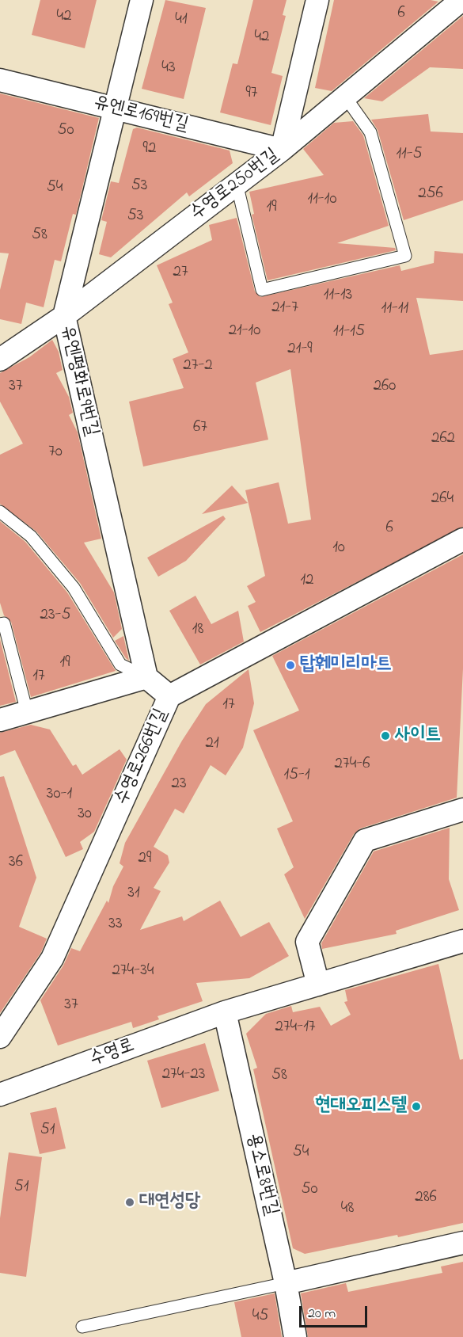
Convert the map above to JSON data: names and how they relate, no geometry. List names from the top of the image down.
{
  "streets": {
    "street": [
      "유엔로169번길",
      "수영로250번길",
      "유엔평화로9번길",
      "수영로266번길",
      "수영로",
      "용소로8번길"
    ]
  },
  "crossings": [
    ["유엔로169번길", "수영로250번길"],
    ["유엔로169번길", "유엔평화로9번길"],
    ["수영로250번길", "유엔평화로9번길"],
    ["수영로", "용소로8번길"]
  ],
  "places": [
    "탑훼미리마트",
    "사이트",
    "현대오피스텔",
    "대연성당"
  ],
  "house_numbers": [
    "6",
    "42",
    "41",
    "42",
    "43",
    "97",
    "50",
    "92",
    "11-5",
    "53",
    "54",
    "256",
    "11-10",
    "19",
    "53",
    "58",
    "27",
    "11-13",
    "21-7",
    "11-11",
    "21-10",
    "11-15",
    "21-9",
    "27-2",
    "37",
    "260",
    "67",
    "262",
    "70",
    "264",
    "6",
    "10",
    "12",
    "23-5",
    "18",
    "19",
    "17",
    "17",
    "21",
    "274-6",
    "15-1",
    "23",
    "30-1",
    "30",
    "29",
    "36",
    "31",
    "33",
    "274-34",
    "37",
    "274-17",
    "274-23",
    "58",
    "51",
    "54",
    "51",
    "50",
    "286",
    "48",
    "45"
  ],
  "scale_bar": "20 m"
}
